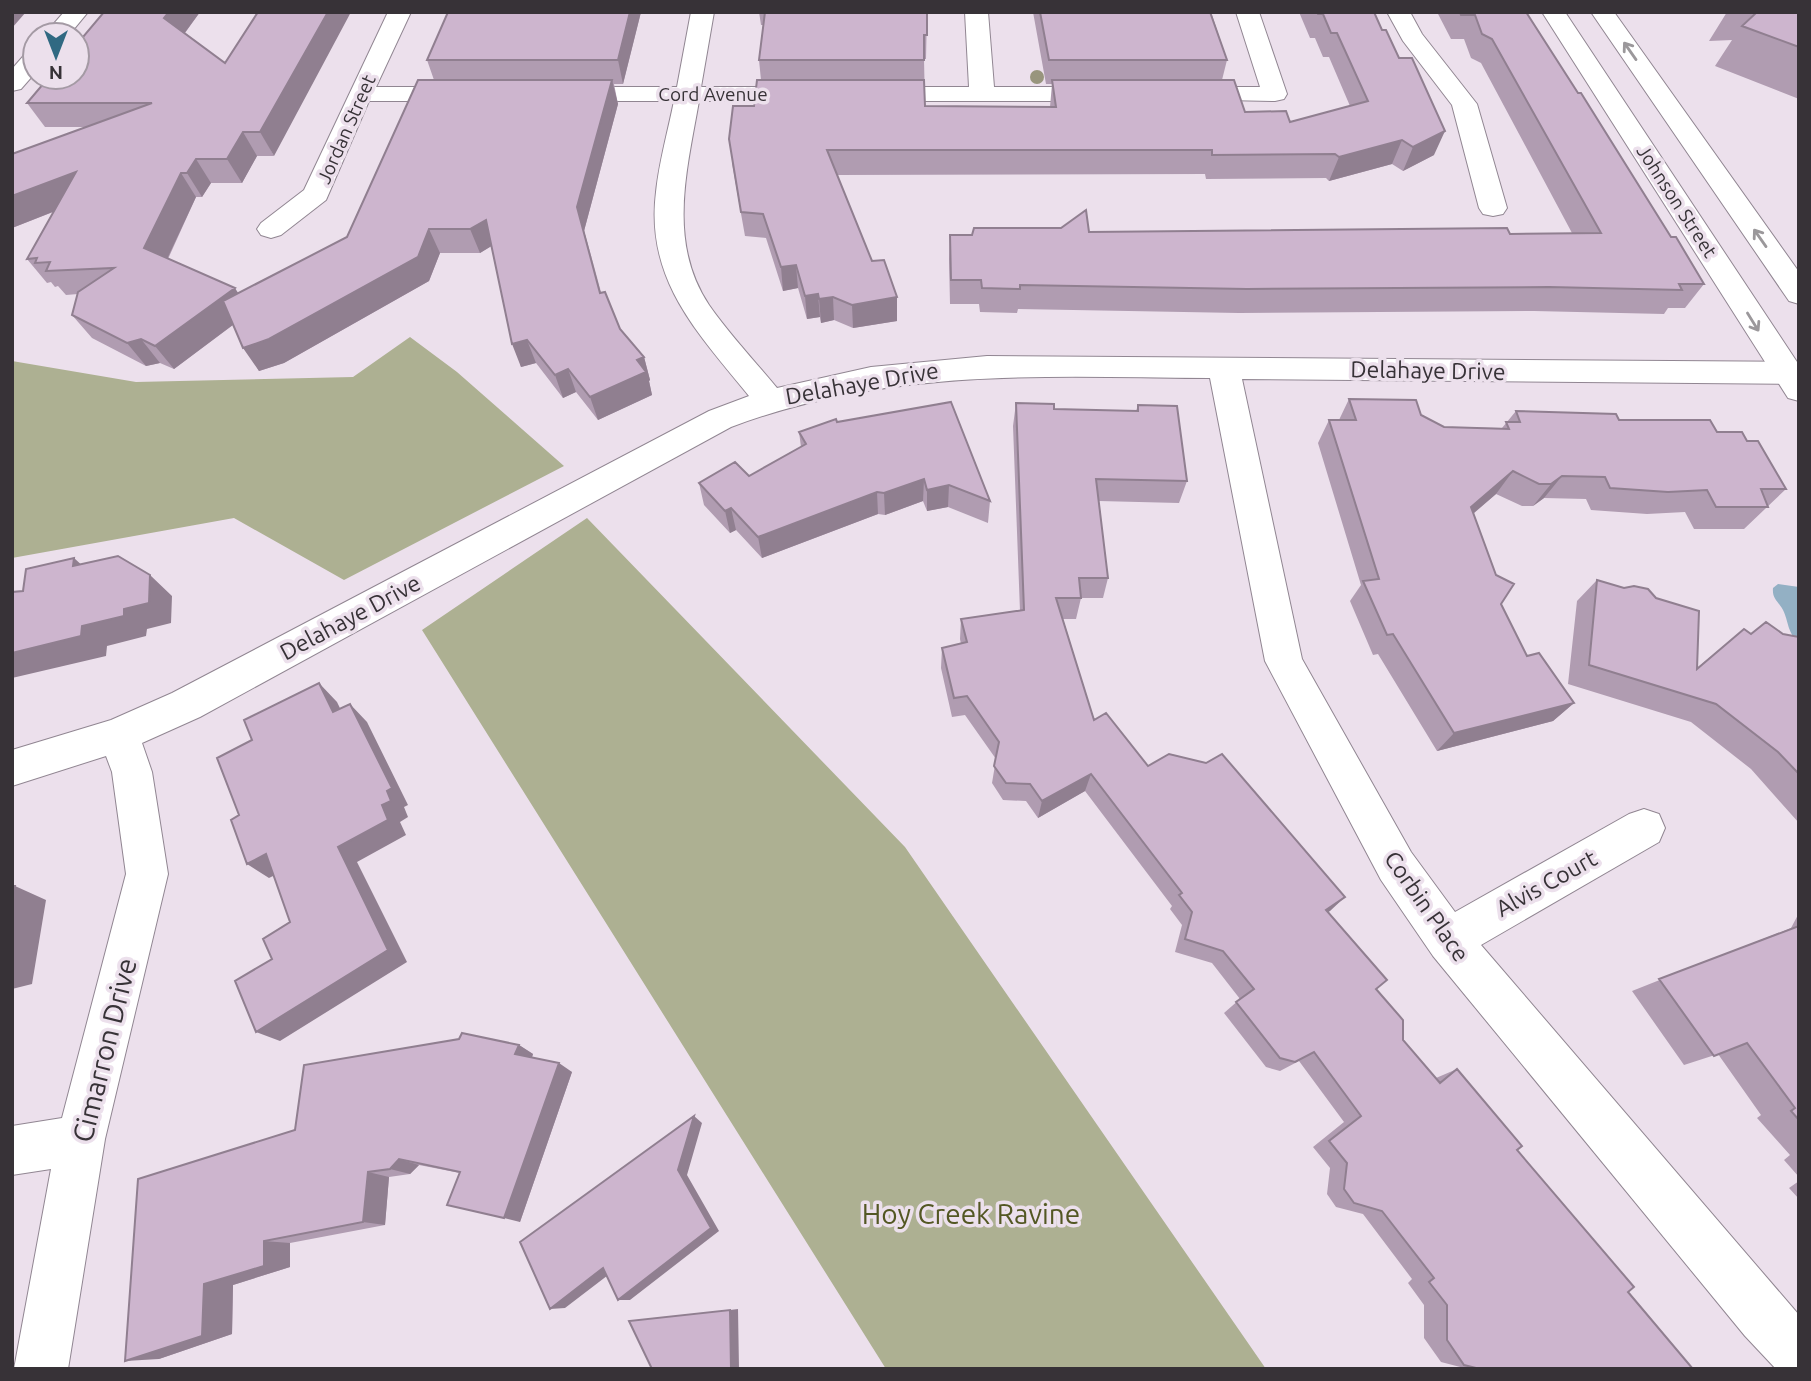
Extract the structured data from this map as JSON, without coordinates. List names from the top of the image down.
{
  "streets": {
    "street": [
      "Cord Avenue",
      "Jordan Street",
      "Johnson Street",
      "Delahaye Drive",
      "Alvis Court",
      "Corbin Place",
      "Cimarron Drive"
    ]
  },
  "crossings": [
    ["Johnson Street", "Delahaye Drive"],
    ["Delahaye Drive", "Corbin Place"],
    ["Delahaye Drive", "Cimarron Drive"],
    ["Alvis Court", "Corbin Place"]
  ],
  "parks": ["Hoy Creek Ravine"],
  "north": "bottom"
}
